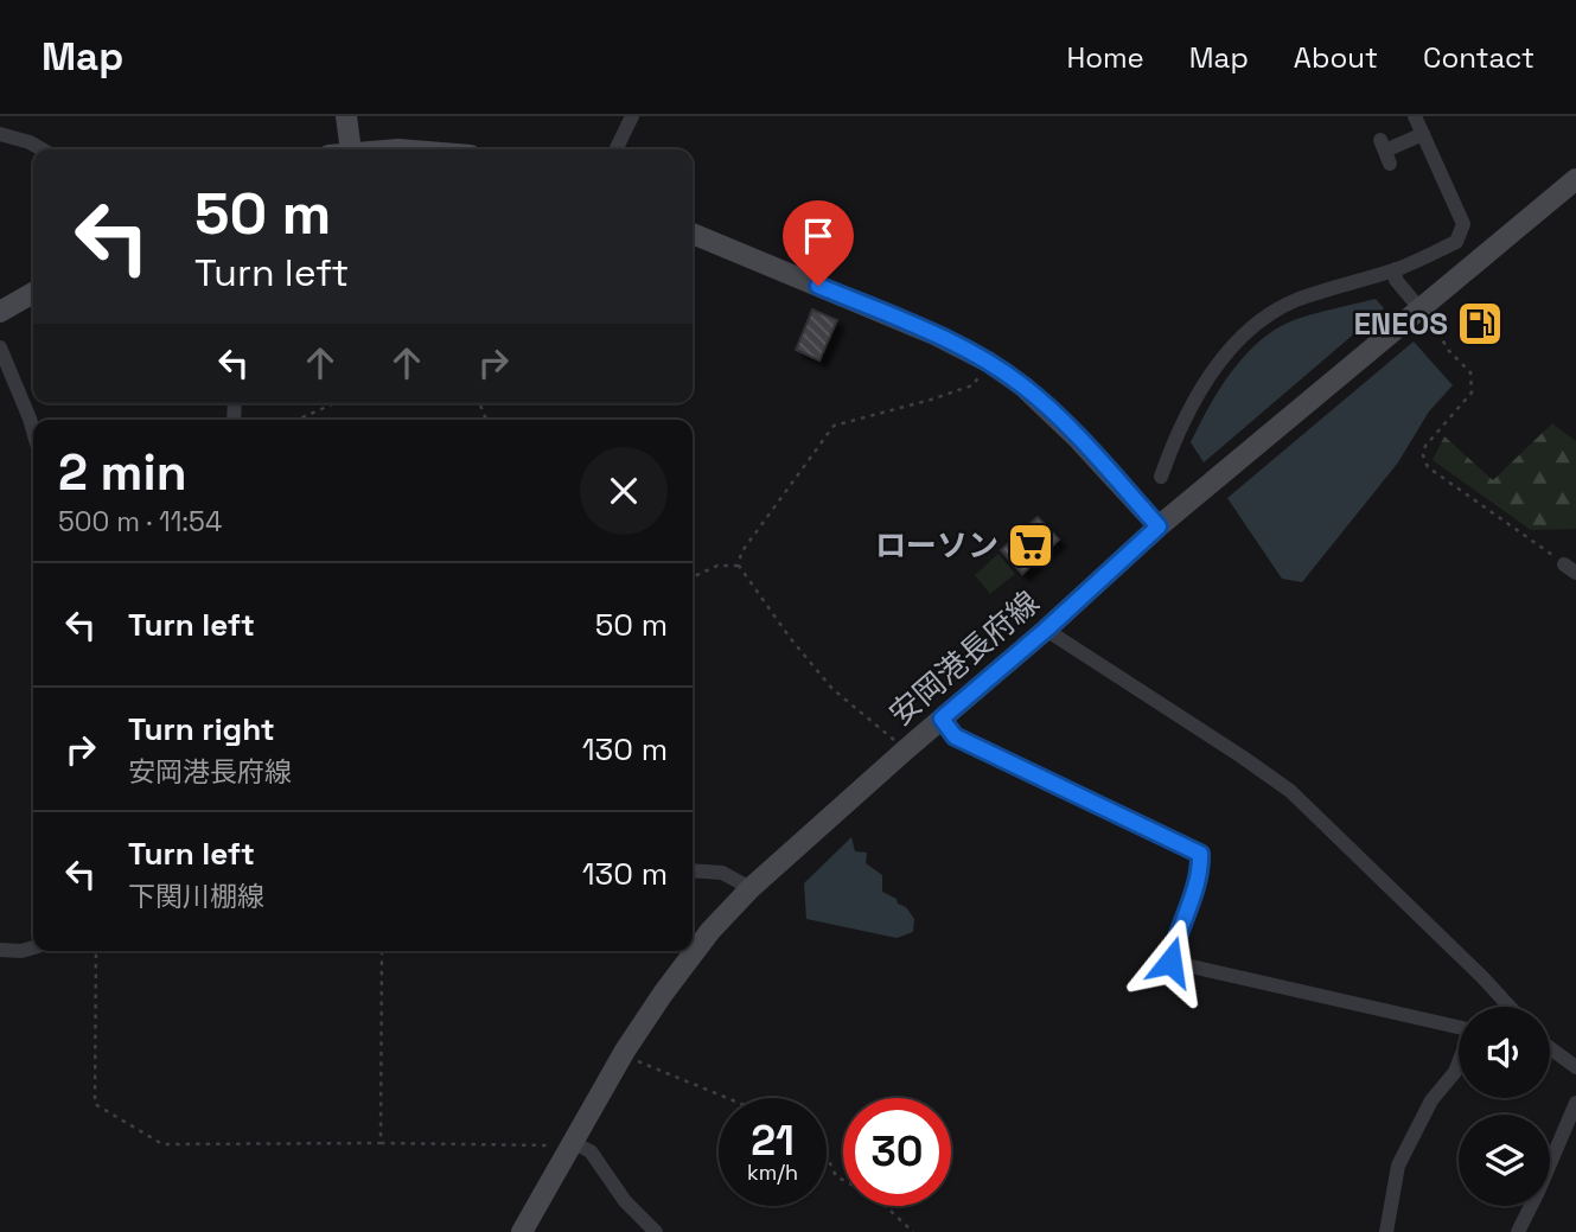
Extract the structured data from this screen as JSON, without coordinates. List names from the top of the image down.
{
  "streets": {
    "main road": ["安岡港長府線"]
  },
  "places": {
    "fuel station": ["ENEOS"],
    "supermarket": ["ローソン"]
  },
  "page": {
    "header": "Map",
    "nav": [
      "Home",
      "Map",
      "About",
      "Contact"
    ],
    "turn": ["50 m", "Turn left"],
    "heading": ["2 min", "500 m · 11:54"],
    "list": [
      {
        "name": "Turn left",
        "value": "50 m"
      },
      {
        "name": "Turn right",
        "note": "安岡港長府線",
        "value": "130 m"
      },
      {
        "name": "Turn left",
        "note": "下関川棚線",
        "value": "130 m"
      }
    ],
    "speed": "21 km/h",
    "limit": "30"
  }
}
